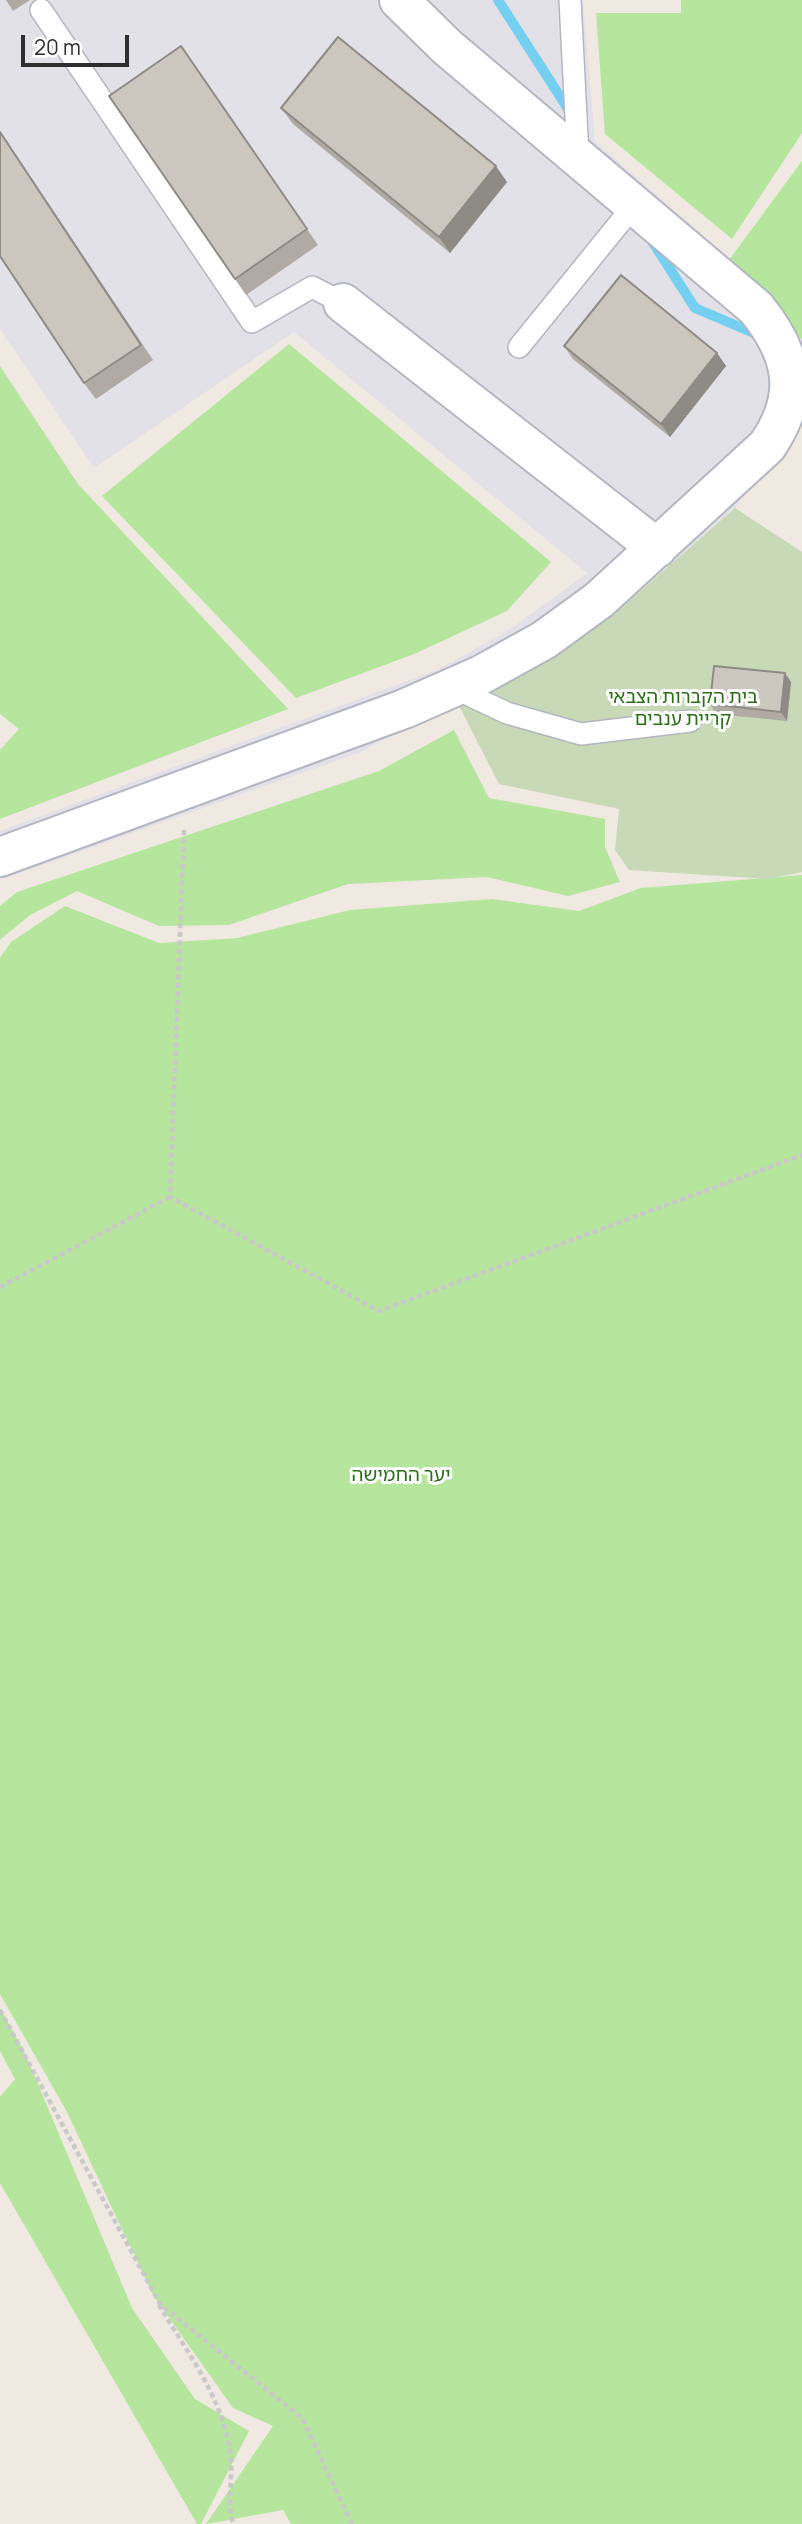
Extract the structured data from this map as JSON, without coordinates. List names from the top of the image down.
{
  "parks": ["בית הקברות הצבאי קריית ענבים", "יער החמישה"],
  "scale_bar": "20 m"
}
